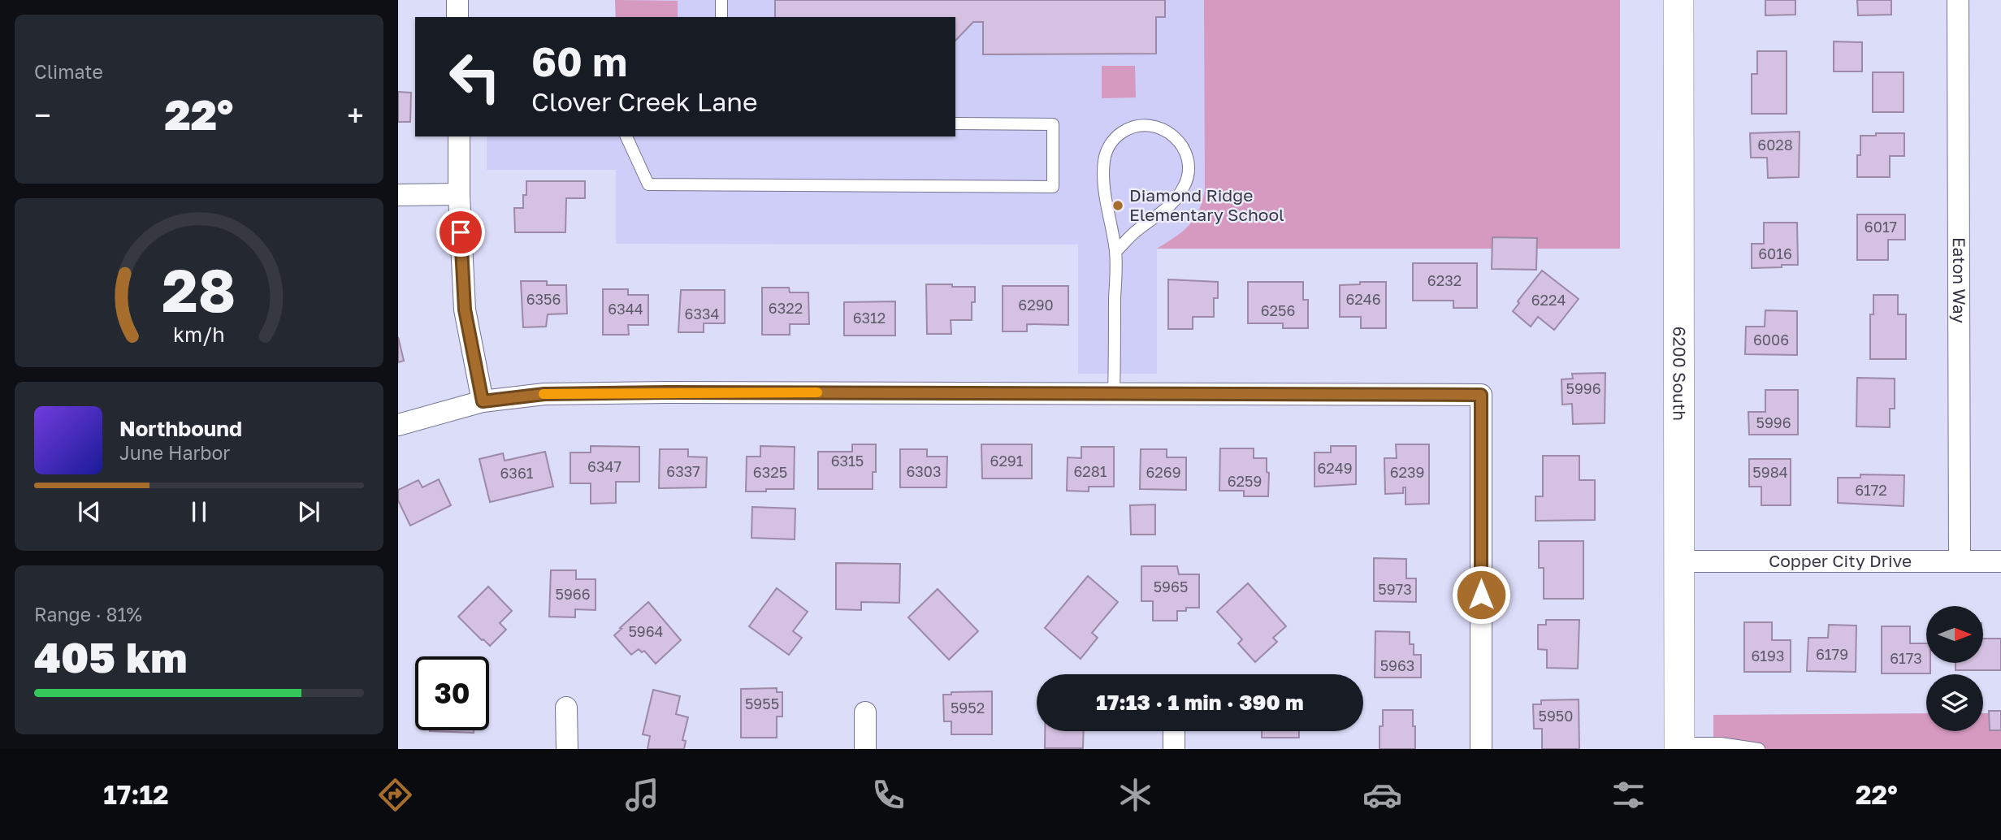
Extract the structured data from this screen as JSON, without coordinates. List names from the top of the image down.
{
  "streets": {
    "main road": ["6200 South"],
    "street": ["Eaton Way", "Copper City Drive"]
  },
  "crossings": [
    ["Eaton Way", "Copper City Drive"],
    ["6200 South", "Copper City Drive"]
  ],
  "places": ["Diamond Ridge Elementary School"],
  "house_numbers": [
    "6028",
    "6017",
    "6016",
    "6232",
    "6356",
    "6246",
    "6224",
    "6290",
    "6322",
    "6344",
    "6256",
    "6334",
    "6312",
    "6006",
    "5996",
    "5996",
    "6315",
    "6291",
    "6347",
    "6249",
    "6337",
    "6303",
    "6281",
    "6325",
    "6269",
    "6239",
    "5984",
    "6361",
    "6259",
    "6172",
    "5965",
    "5973",
    "5966",
    "5964",
    "6179",
    "6193",
    "6173",
    "5963",
    "5955",
    "5952",
    "5950"
  ],
  "north": "right",
  "page": {
    "tile": [
      "Climate",
      ["Range · 81%", "405 km"]
    ],
    "turn": ["60 m", "Clover Creek Lane"],
    "heat": ["−", "22°", "+"],
    "song": ["Northbound", "June Harbor"],
    "limit": "30",
    "trip": "17:13 · 1 min · 390 m",
    "tabs": ["17:12", "22°"],
    "gauge": ["28", "km/h"]
  }
}
